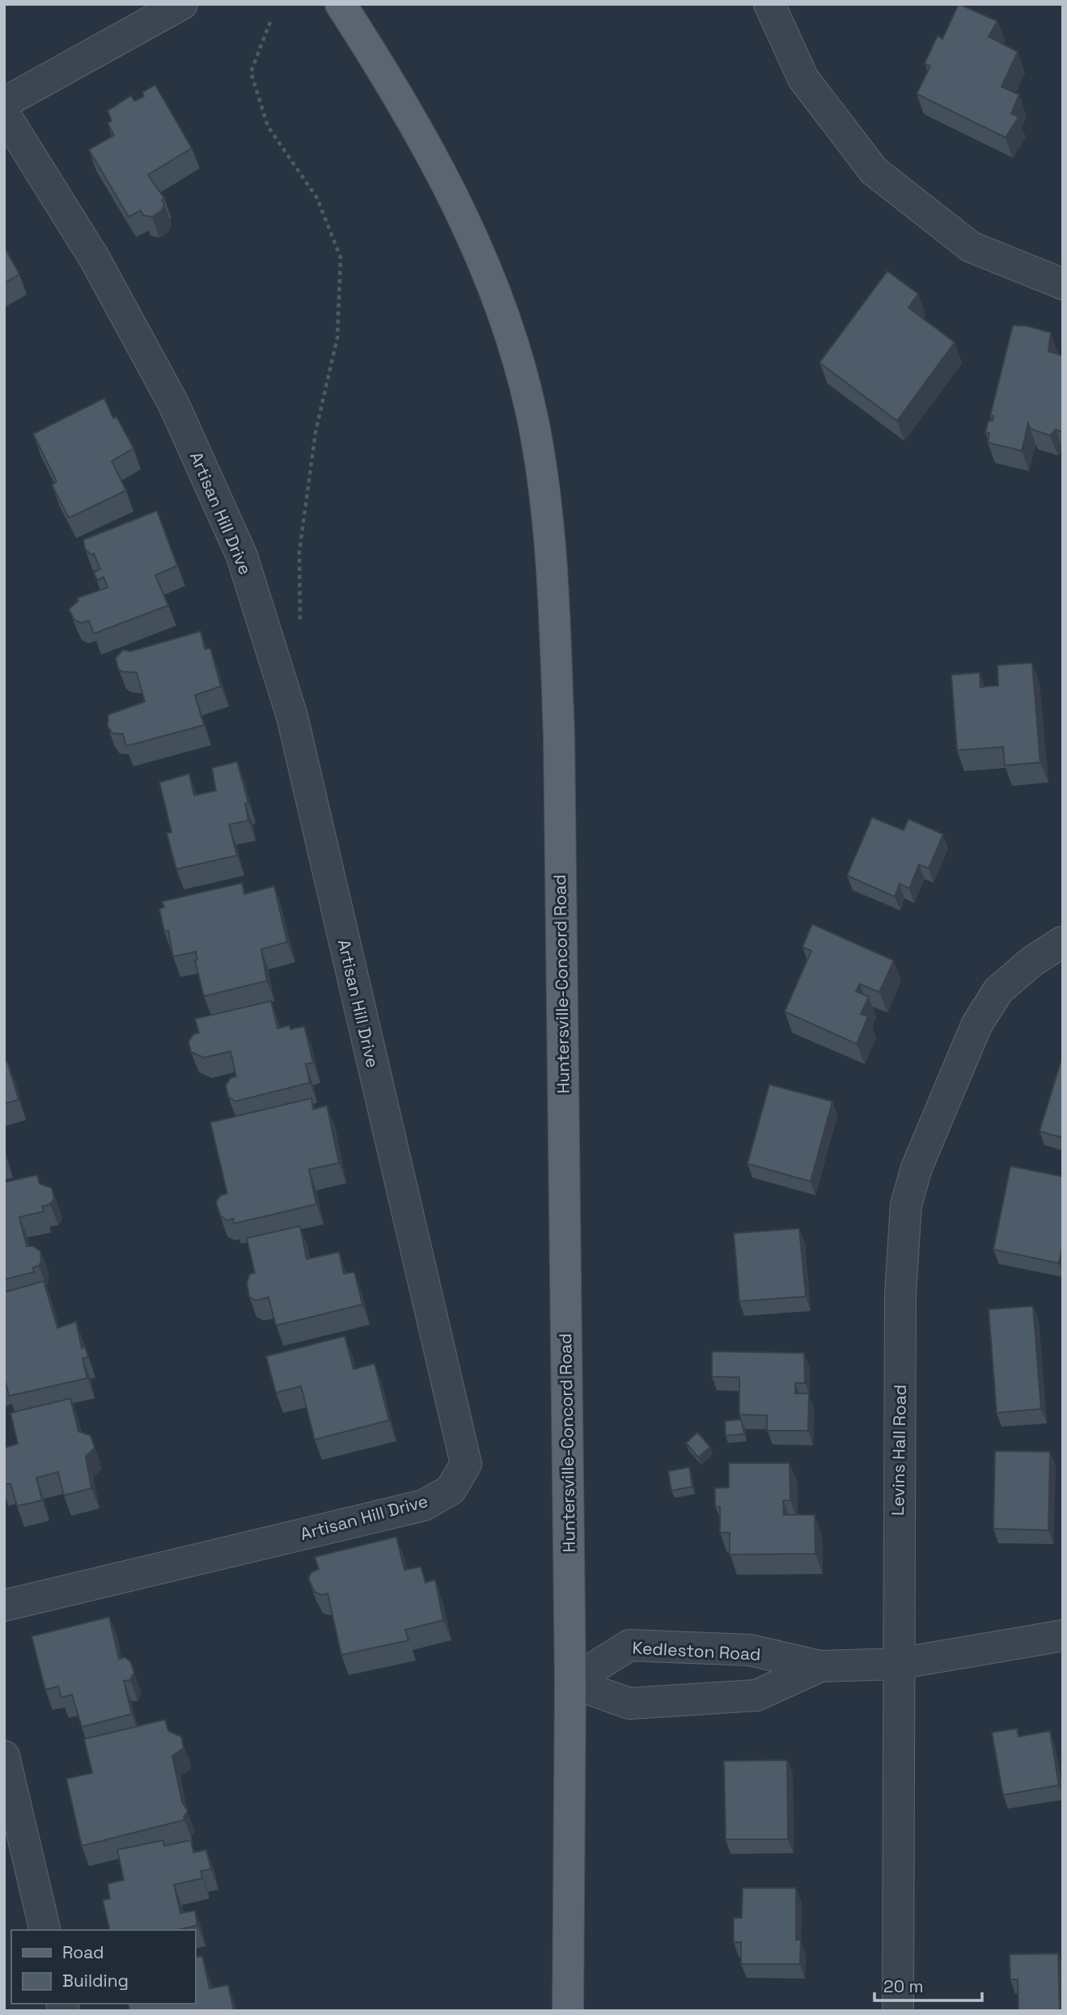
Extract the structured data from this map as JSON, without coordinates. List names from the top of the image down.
{
  "streets": {
    "main road": ["Huntersville-Concord Road"],
    "street": ["Artisan Hill Drive", "Levins Hall Road", "Kedleston Road"]
  },
  "crossings": [
    ["Huntersville-Concord Road", "Kedleston Road"],
    ["Levins Hall Road", "Kedleston Road"]
  ],
  "legend": ["Road", "Building"],
  "scale_bar": "20 m"
}
